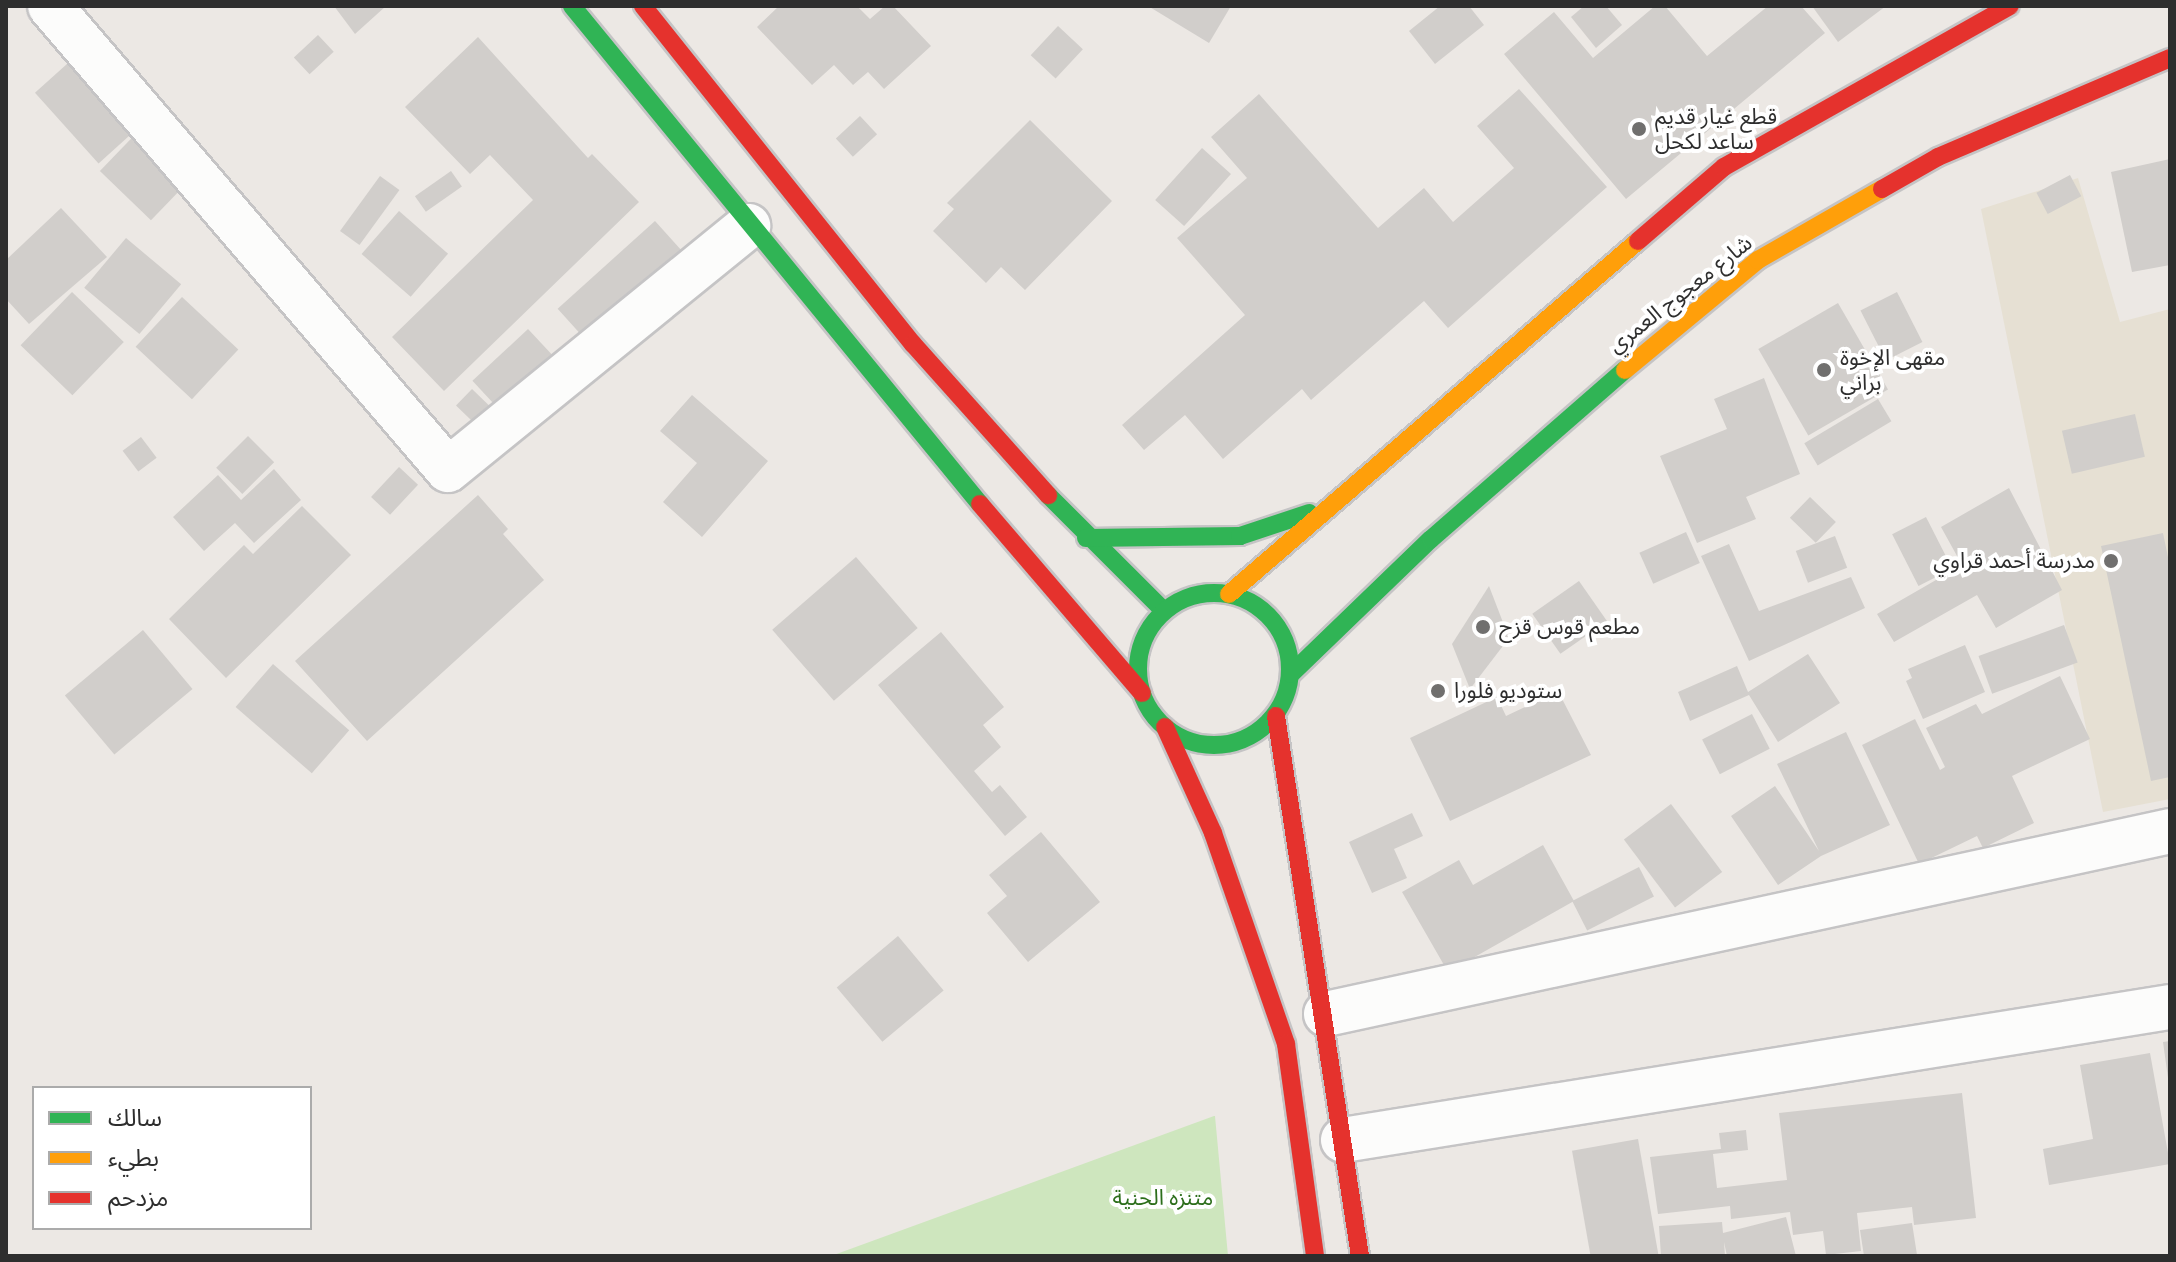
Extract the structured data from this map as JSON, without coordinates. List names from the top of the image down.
{
  "streets": {
    "main road": ["شارع معجوج العمري"]
  },
  "parks": ["متنزه الحنية"],
  "places": [
    "قطع غيار قديم ساعد لكحل",
    "مقهى الإخوة براني",
    "مدرسة أحمد قراوي",
    "مطعم قوس قزح",
    "ستوديو فلورا"
  ],
  "legend": ["سالك", "بطيء", "مزدحم"]
}
